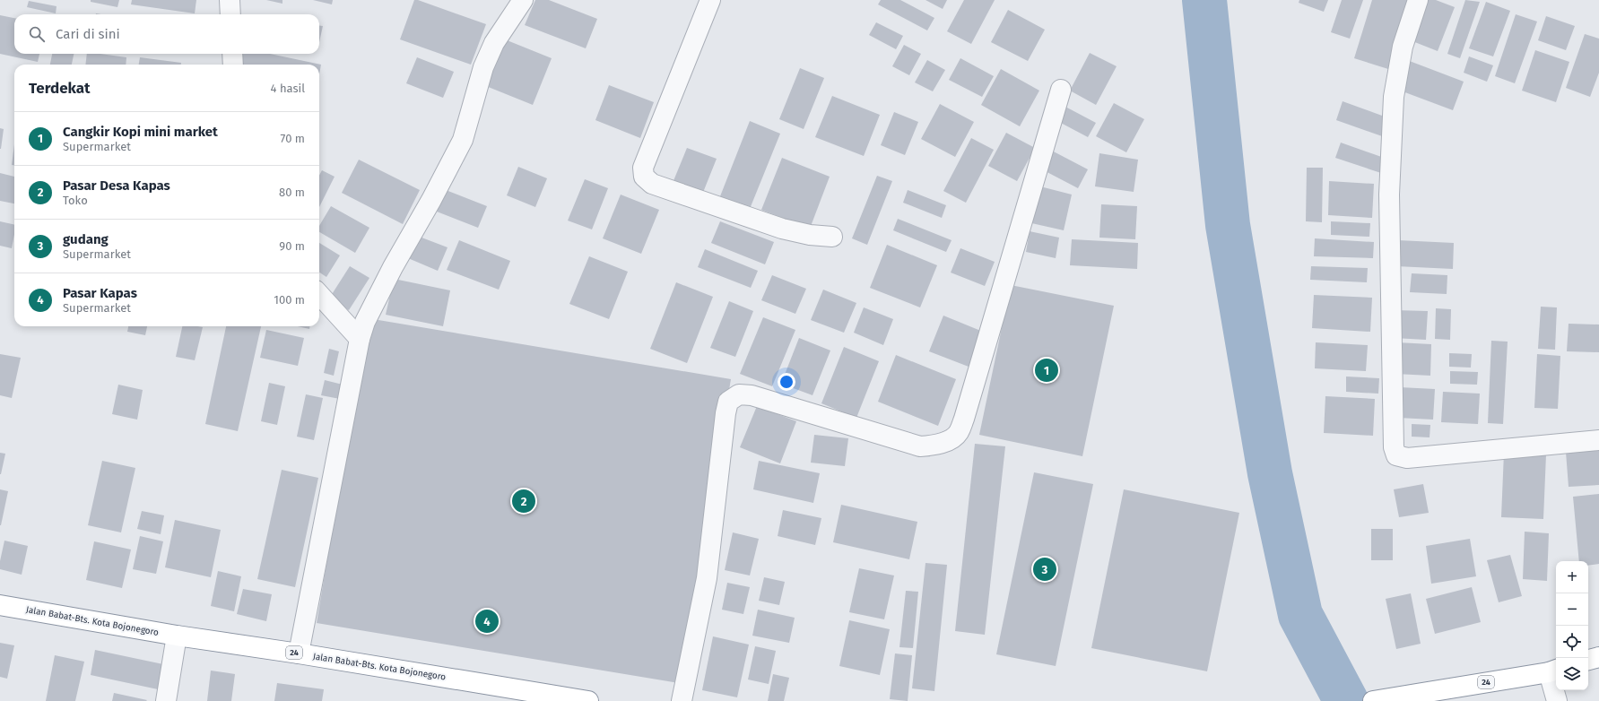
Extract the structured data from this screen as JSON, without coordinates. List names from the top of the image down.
{
  "streets": {
    "highway": ["Jalan Babat-Bts. Kota Bojonegoro", "24"]
  },
  "page": {
    "search": "Cari di sini",
    "heading": ["Terdekat", "4 hasil"],
    "list": [
      {
        "mark": "1",
        "name": "Cangkir Kopi mini market",
        "note": "Supermarket",
        "value": "70 m"
      },
      {
        "mark": "2",
        "name": "Pasar Desa Kapas",
        "note": "Toko",
        "value": "80 m"
      },
      {
        "mark": "3",
        "name": "gudang",
        "note": "Supermarket",
        "value": "90 m"
      },
      {
        "mark": "4",
        "name": "Pasar Kapas",
        "note": "Supermarket",
        "value": "100 m"
      }
    ],
    "pins": [
      "1",
      "2",
      "3",
      "4"
    ],
    "map_buttons": ["+", "−"]
  }
}
